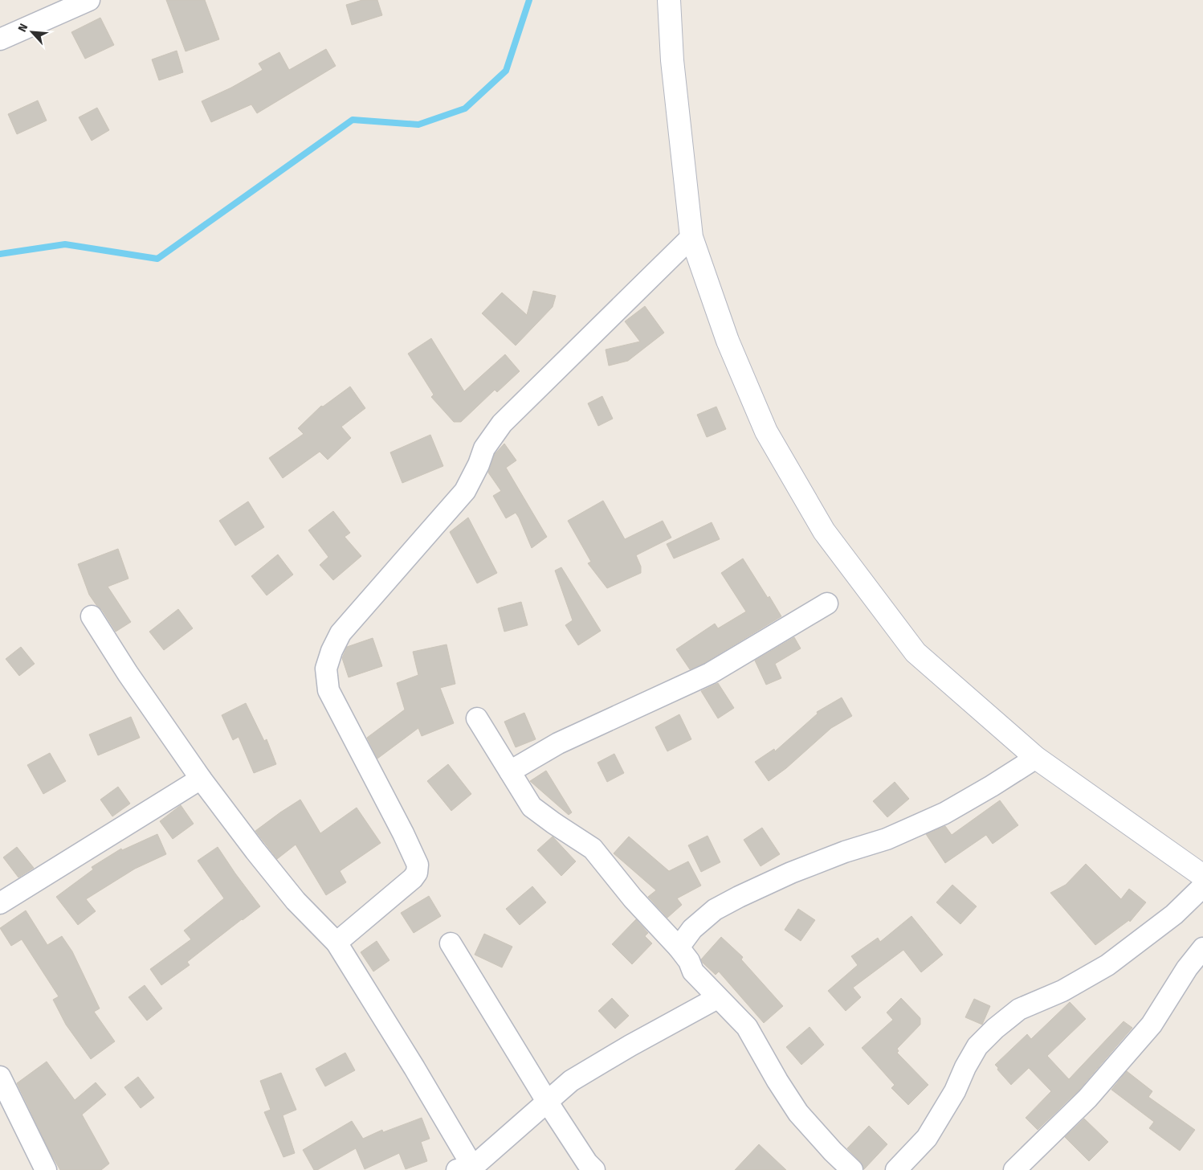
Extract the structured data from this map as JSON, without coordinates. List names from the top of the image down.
{
  "north": "top left"
}
